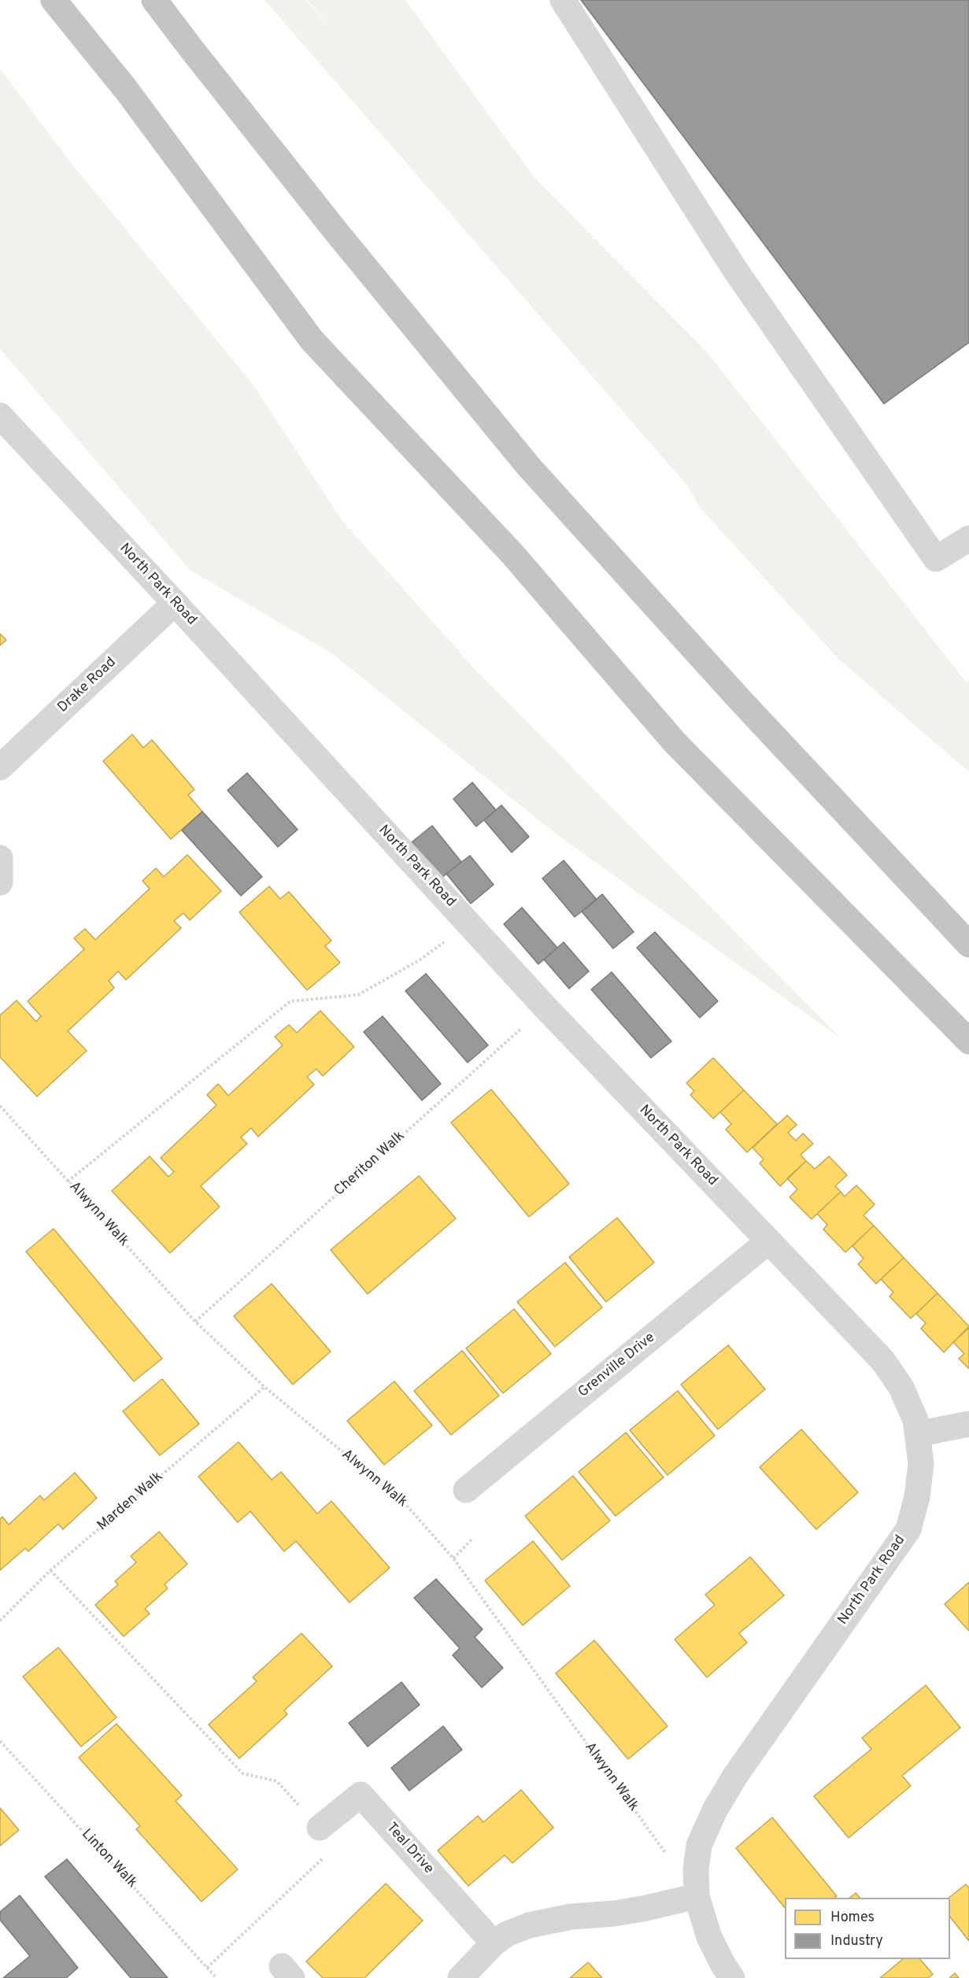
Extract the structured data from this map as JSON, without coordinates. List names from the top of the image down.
{
  "streets": {
    "street": [
      "North Park Road",
      "Drake Road",
      "Grenville Drive",
      "Teal Drive"
    ],
    "path": [
      "Cheriton Walk",
      "Alwynn Walk",
      "Marden Walk",
      "Linton Walk"
    ]
  },
  "crossings": [
    ["North Park Road", "Drake Road"],
    ["North Park Road", "Cheriton Walk"],
    ["North Park Road", "Alwynn Walk"],
    ["North Park Road", "Grenville Drive"],
    ["Cheriton Walk", "Alwynn Walk"],
    ["Alwynn Walk", "Marden Walk"]
  ],
  "legend": ["Homes", "Industry"]
}
